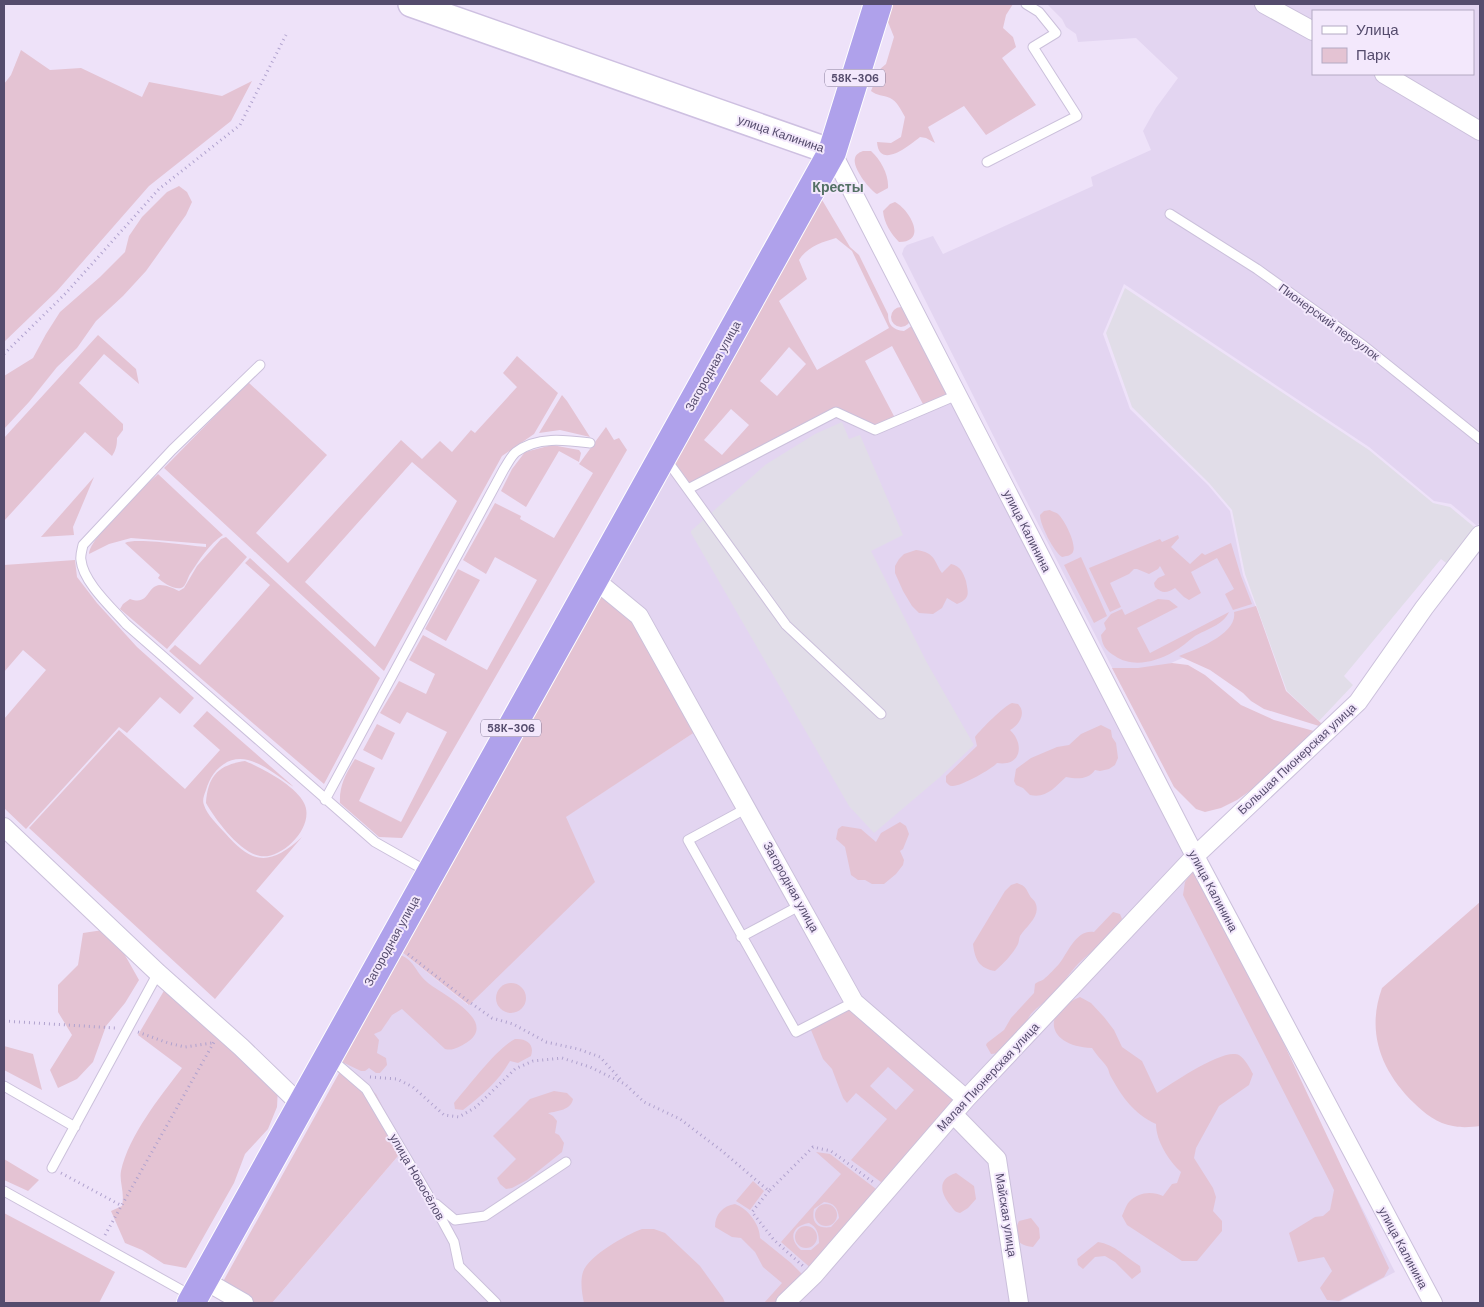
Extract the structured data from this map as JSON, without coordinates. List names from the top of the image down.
{
  "streets": {
    "highway": ["58К-306", "Загородная улица"],
    "main road": ["улица Калинина"],
    "street": ["Большая Пионерская улица", "Малая Пионерская улица", "Майская улица"],
    "lane": ["Пионерский переулок", "улица Новосёлов"]
  },
  "crossings": [
    ["58К-306", "улица Калинина"],
    ["58К-306", "Загородная улица"],
    ["улица Калинина", "Загородная улица"],
    ["улица Калинина", "Большая Пионерская улица"],
    ["улица Калинина", "Малая Пионерская улица"],
    ["Загородная улица", "Малая Пионерская улица"],
    ["Загородная улица", "улица Новосёлов"],
    ["Большая Пионерская улица", "Малая Пионерская улица"],
    ["Малая Пионерская улица", "Майская улица"]
  ],
  "districts": ["Кресты"],
  "legend": ["Улица", "Парк"]
}
